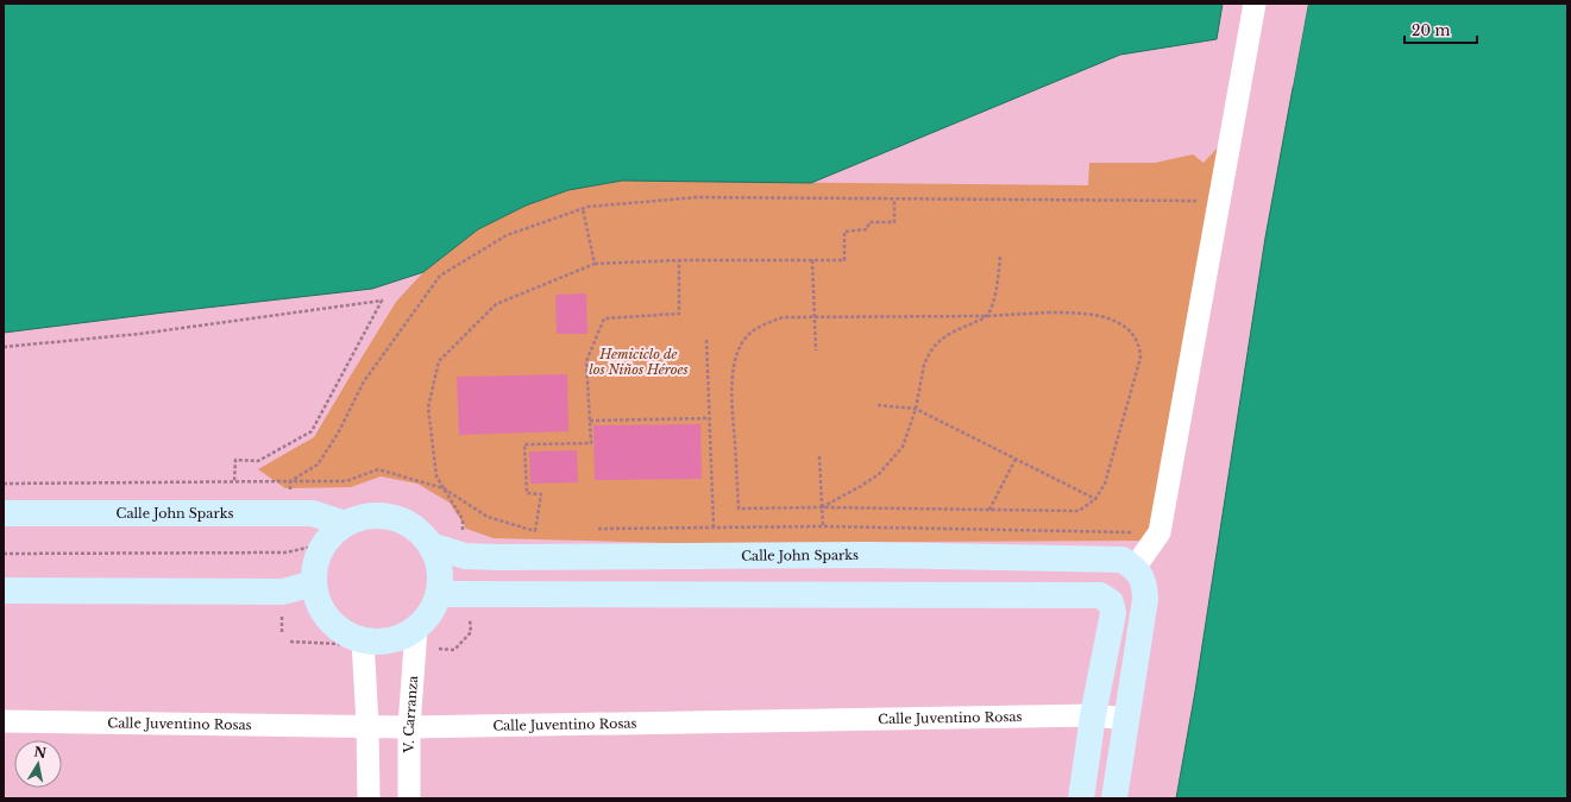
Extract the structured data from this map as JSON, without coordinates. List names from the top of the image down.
{
  "streets": {
    "main road": ["Calle John Sparks"],
    "street": ["V. Carranza", "Calle Juventino Rosas"]
  },
  "crossings": [
    ["Calle John Sparks", "V. Carranza"],
    ["V. Carranza", "Calle Juventino Rosas"]
  ],
  "parks": ["Hemiciclo de los Niños Héroes"],
  "scale_bar": "20 m",
  "north": "top"
}
